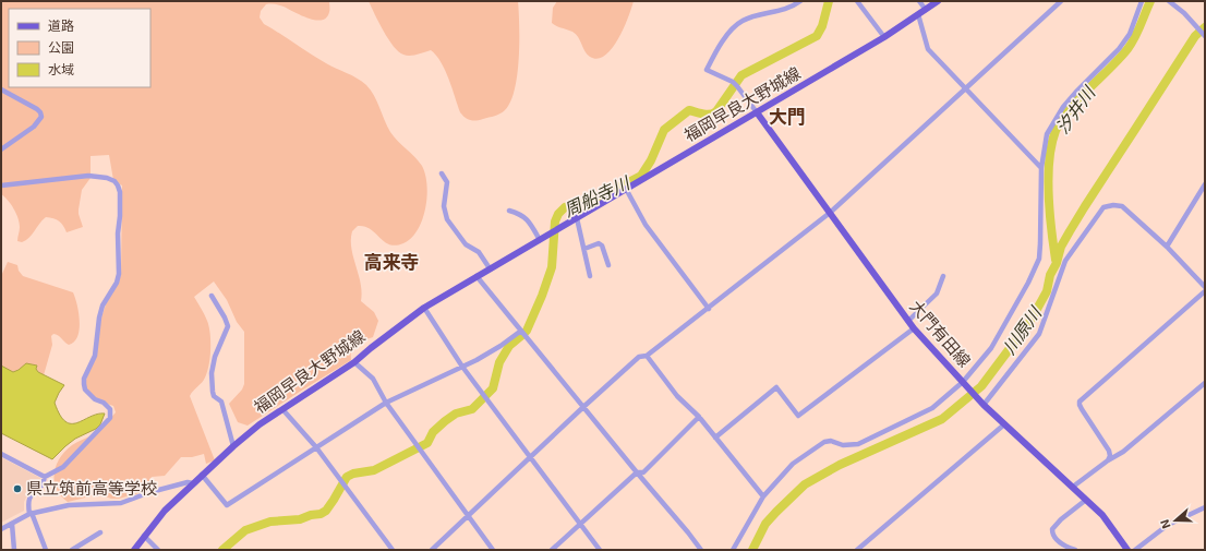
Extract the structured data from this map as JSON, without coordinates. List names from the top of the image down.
{
  "streets": {
    "main road": ["福岡早良大野城線", "大門有田線"]
  },
  "crossings": [
    ["福岡早良大野城線", "大門有田線"]
  ],
  "districts": ["大門", "高来寺"],
  "water": ["汐井川", "周船寺川", "川原川"],
  "places": ["県立筑前高等学校"],
  "legend": ["道路", "公園", "水域"],
  "north": "left"
}
